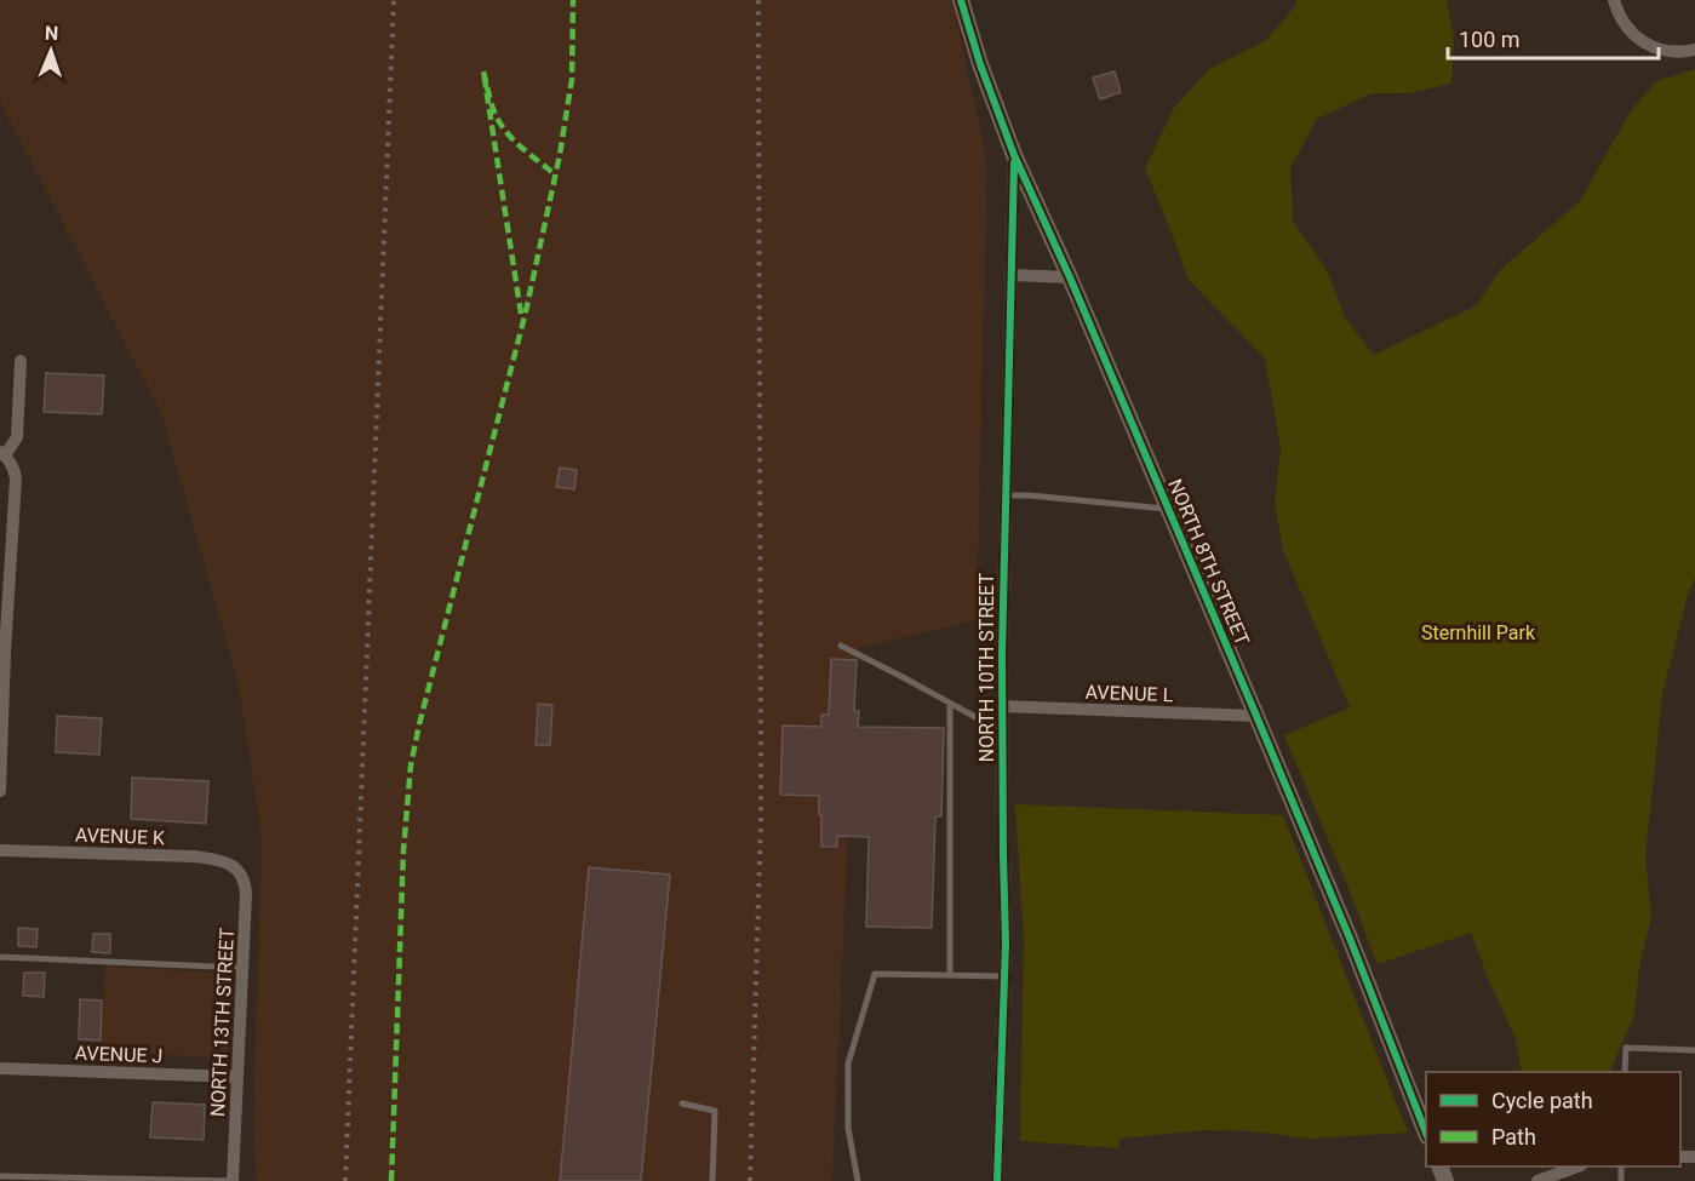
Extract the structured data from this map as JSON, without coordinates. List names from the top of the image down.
{
  "streets": {
    "street": [
      "NORTH 8TH STREET",
      "NORTH 10TH STREET",
      "AVENUE L",
      "AVENUE K",
      "NORTH 13TH STREET",
      "AVENUE J"
    ]
  },
  "crossings": [
    ["NORTH 8TH STREET", "NORTH 10TH STREET"],
    ["NORTH 8TH STREET", "AVENUE L"],
    ["NORTH 10TH STREET", "AVENUE L"],
    ["AVENUE K", "NORTH 13TH STREET"],
    ["NORTH 13TH STREET", "AVENUE J"]
  ],
  "parks": ["Sternhill Park"],
  "legend": ["Cycle path", "Path"],
  "scale_bar": "100 m",
  "north": "top"
}
